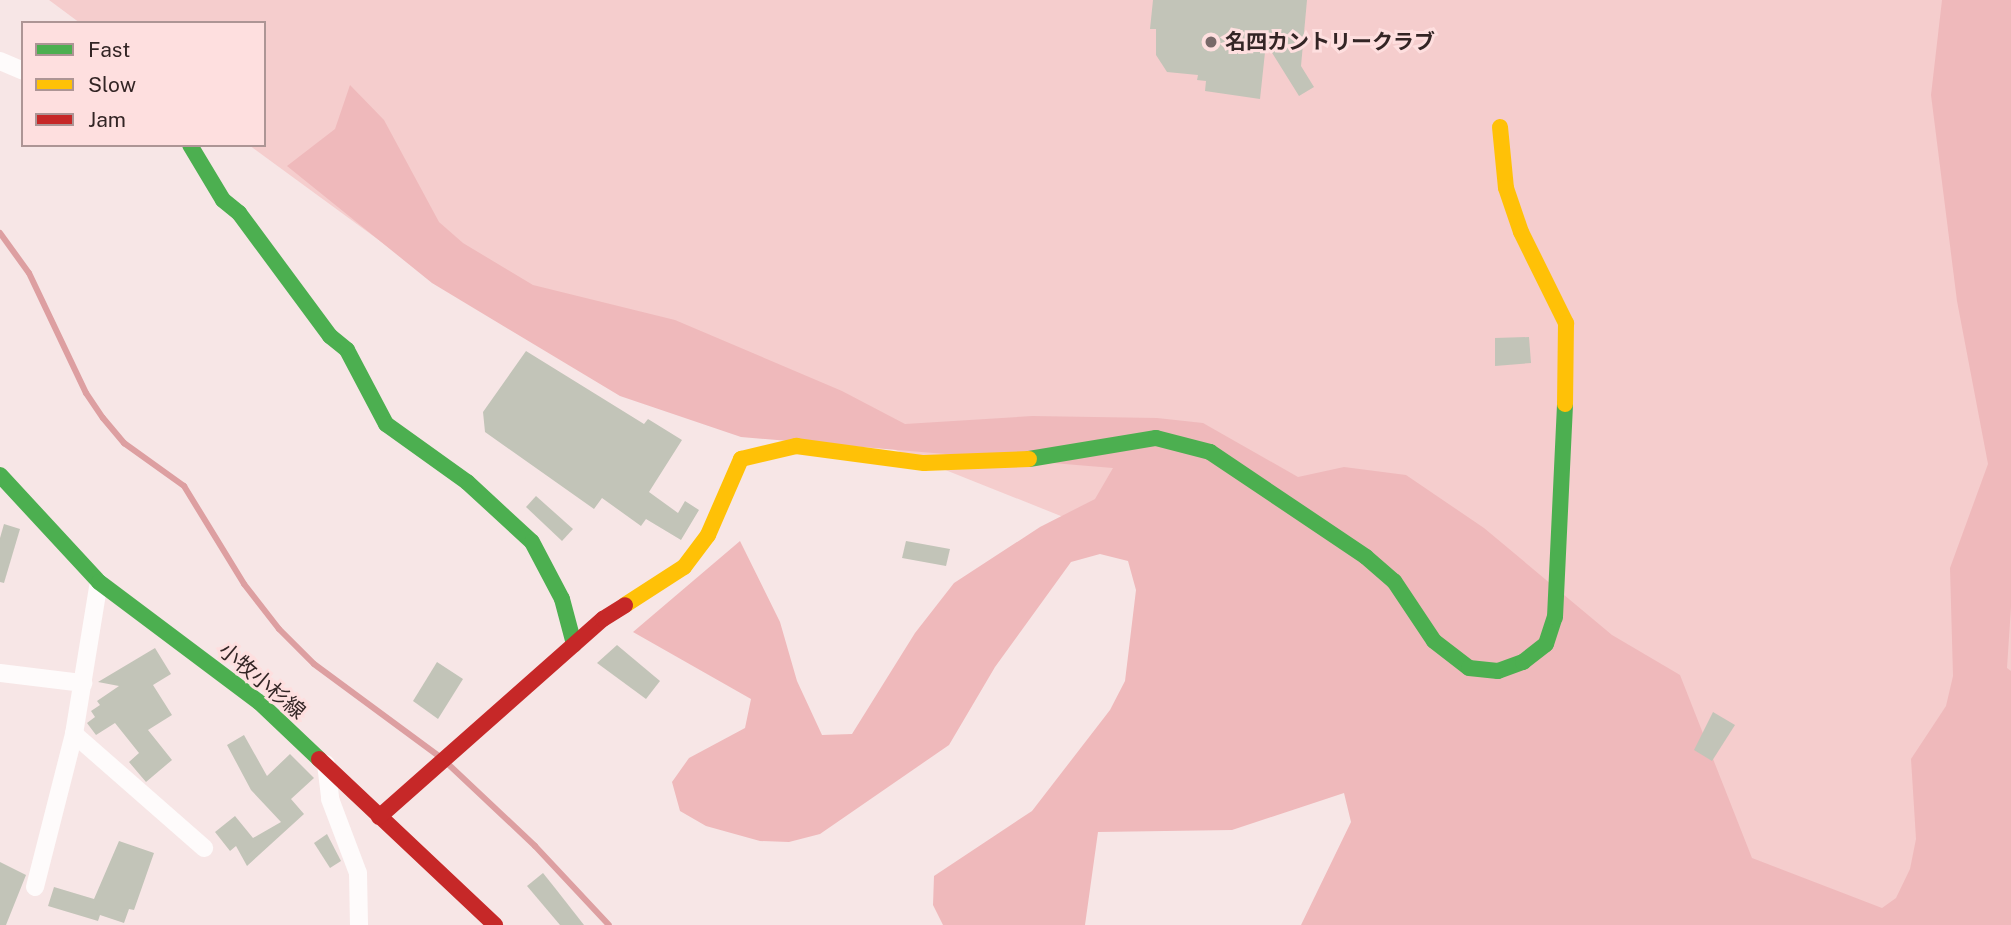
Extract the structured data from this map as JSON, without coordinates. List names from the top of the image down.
{
  "streets": {
    "street": ["小牧小杉線"]
  },
  "places": ["名四カントリークラブ"],
  "legend": ["Fast", "Slow", "Jam"]
}
